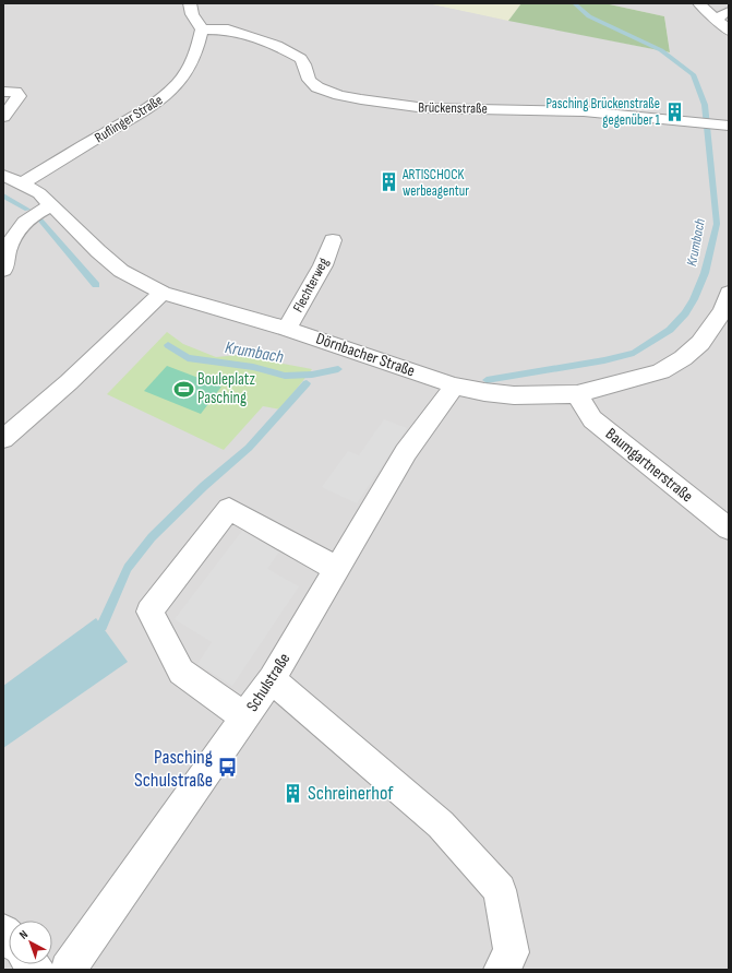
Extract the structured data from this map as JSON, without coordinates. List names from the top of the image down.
{
  "streets": {
    "street": [
      "Brückenstraße",
      "Ruflinger Straße",
      "Flechterweg",
      "Dörnbacher Straße",
      "Baumgartnerstraße",
      "Schulstraße"
    ]
  },
  "crossings": [
    ["Brückenstraße", "Ruflinger Straße"],
    ["Ruflinger Straße", "Dörnbacher Straße"],
    ["Flechterweg", "Dörnbacher Straße"],
    ["Dörnbacher Straße", "Baumgartnerstraße"],
    ["Dörnbacher Straße", "Schulstraße"]
  ],
  "water": ["Krumbach"],
  "places": {
    "building": ["Pasching Brückenstraße gegenüber 1", "ARTISCHOCK werbeagentur", "Schreinerhof"],
    "sports": ["Bouleplatz Pasching"],
    "bus stop": ["Pasching Schulstraße"]
  },
  "north": "top left"
}
